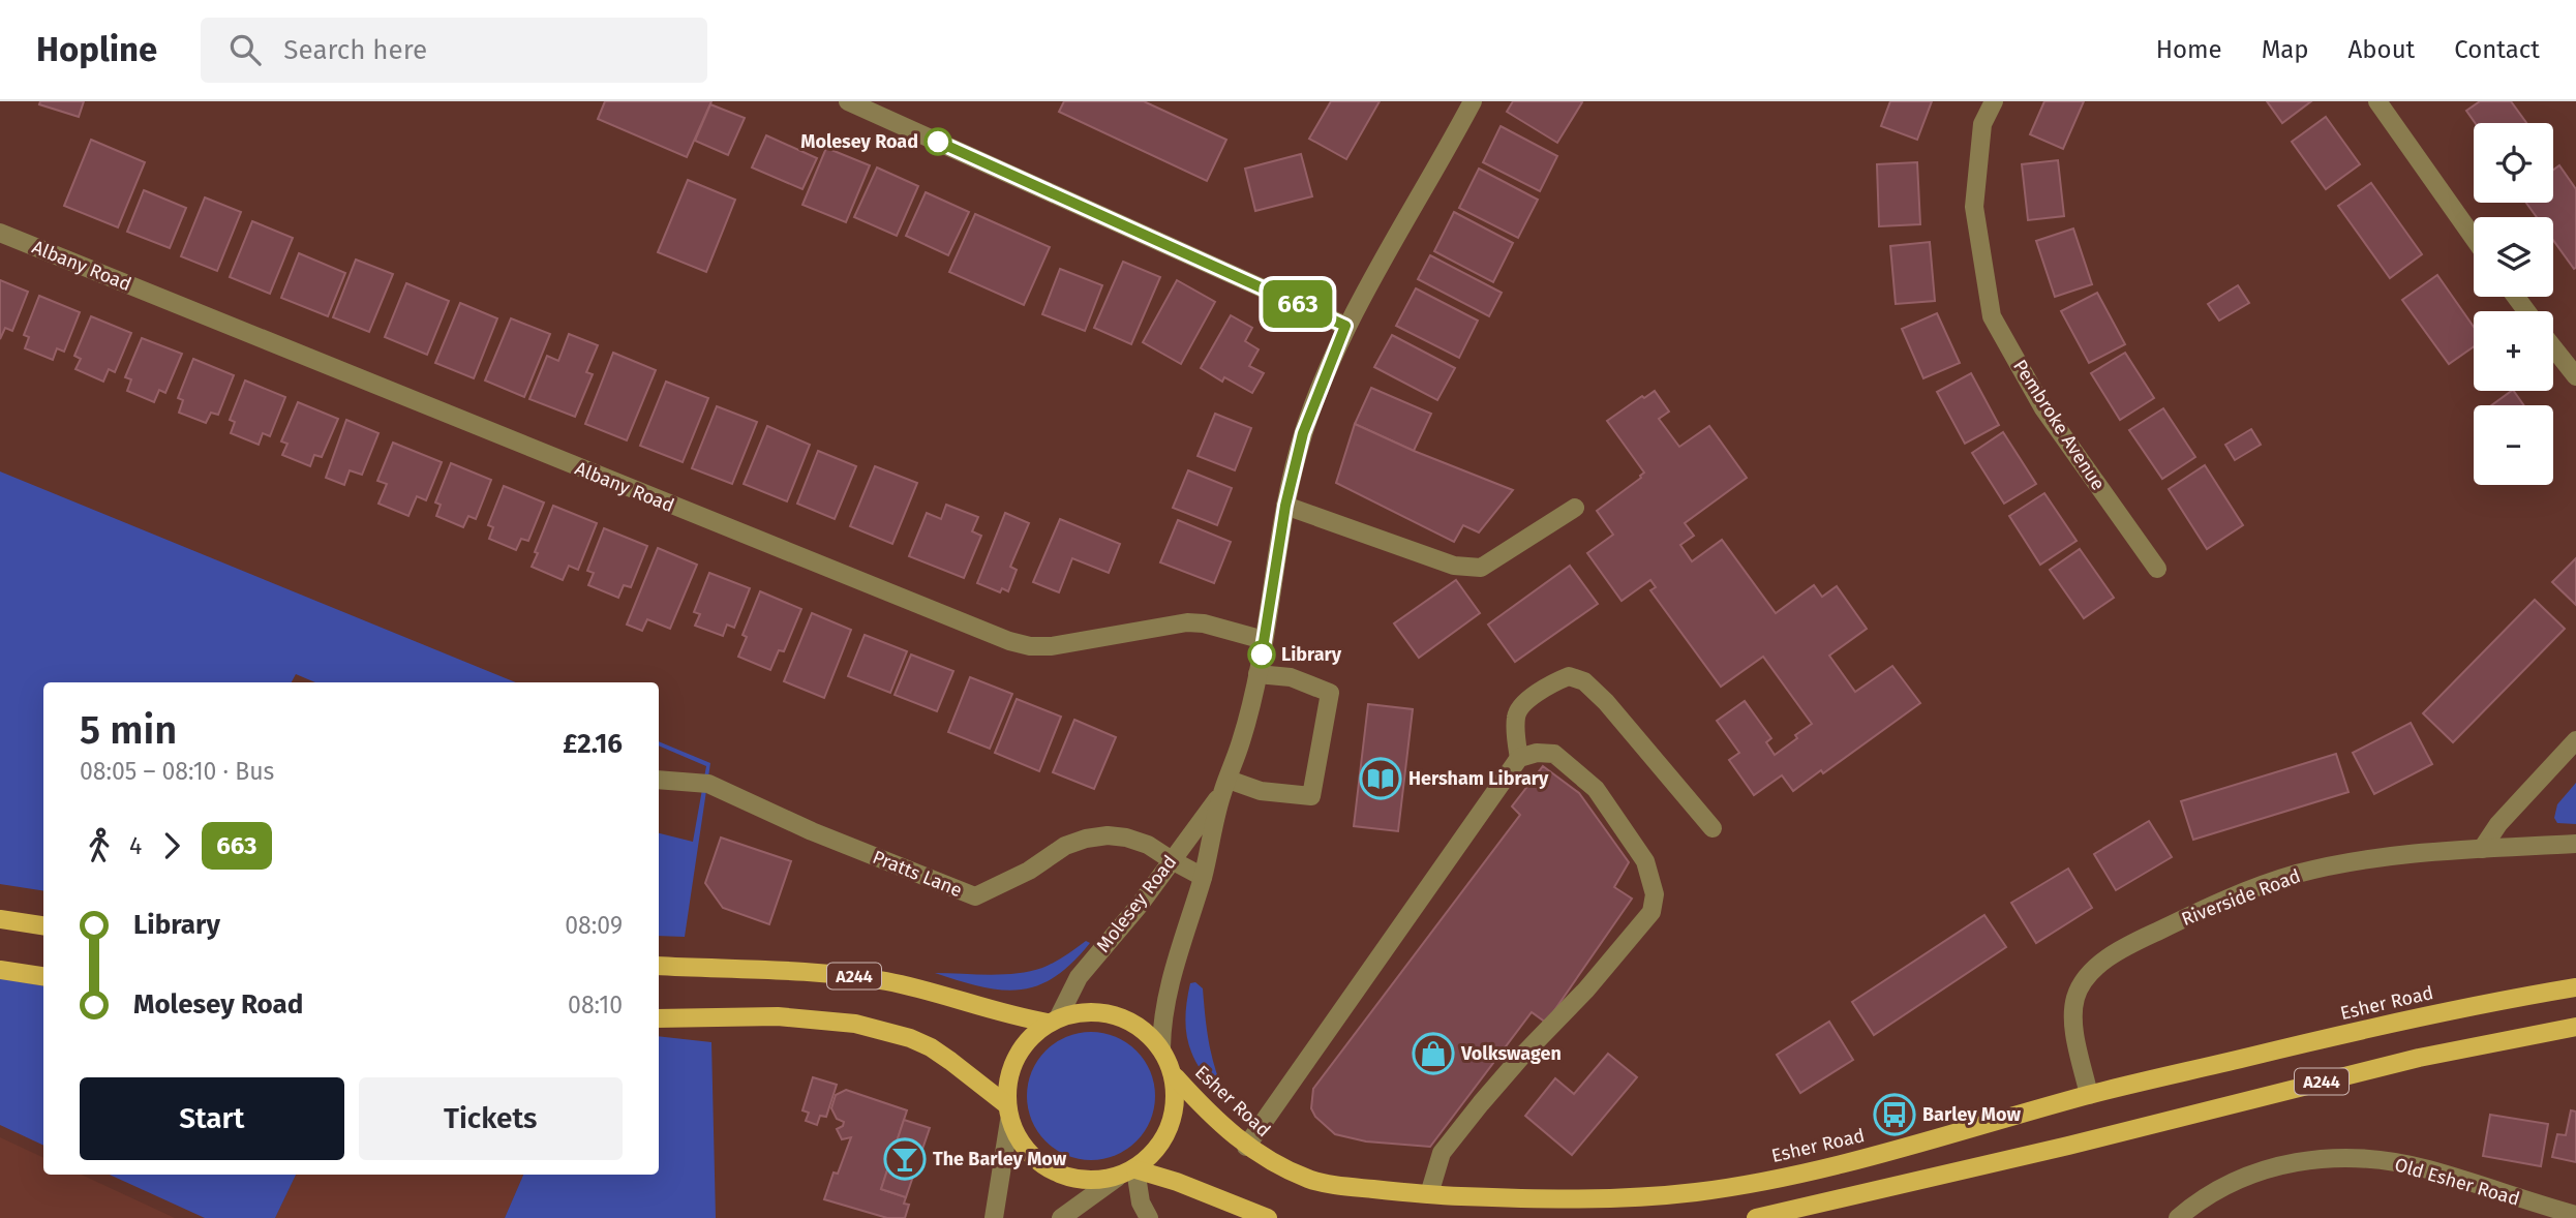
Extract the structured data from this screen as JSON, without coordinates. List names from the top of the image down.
{
  "streets": {
    "main road": ["A244", "Esher Road"],
    "street": [
      "Albany Road",
      "Pembroke Avenue",
      "Pratts Lane",
      "Riverside Road",
      "Molesey Road",
      "Old Esher Road"
    ]
  },
  "crossings": [
    ["Albany Road", "Molesey Road"],
    ["Pratts Lane", "Molesey Road"],
    ["Riverside Road", "Esher Road"],
    ["Molesey Road", "A244"],
    ["Molesey Road", "Esher Road"],
    ["A244", "Esher Road"]
  ],
  "places": {
    "other": ["Molesey Road", "Library"],
    "library": ["Hersham Library"],
    "shop": ["Volkswagen"],
    "bus stop": ["Barley Mow"],
    "bar": ["The Barley Mow"]
  },
  "lines": ["bus line 663"],
  "page": {
    "header": "Hopline",
    "search": "Search here",
    "nav": [
      "Home",
      "Map",
      "About",
      "Contact"
    ],
    "on_map": "663",
    "map_buttons": ["+", "−"],
    "heading": ["5 min", "08:05 – 08:10 · Bus", "£2.16"],
    "legs": ["4", "663"],
    "list": [
      {
        "name": "Library",
        "value": "08:09"
      },
      {
        "name": "Molesey Road",
        "value": "08:10"
      }
    ],
    "buttons": ["Start", "Tickets"]
  }
}
